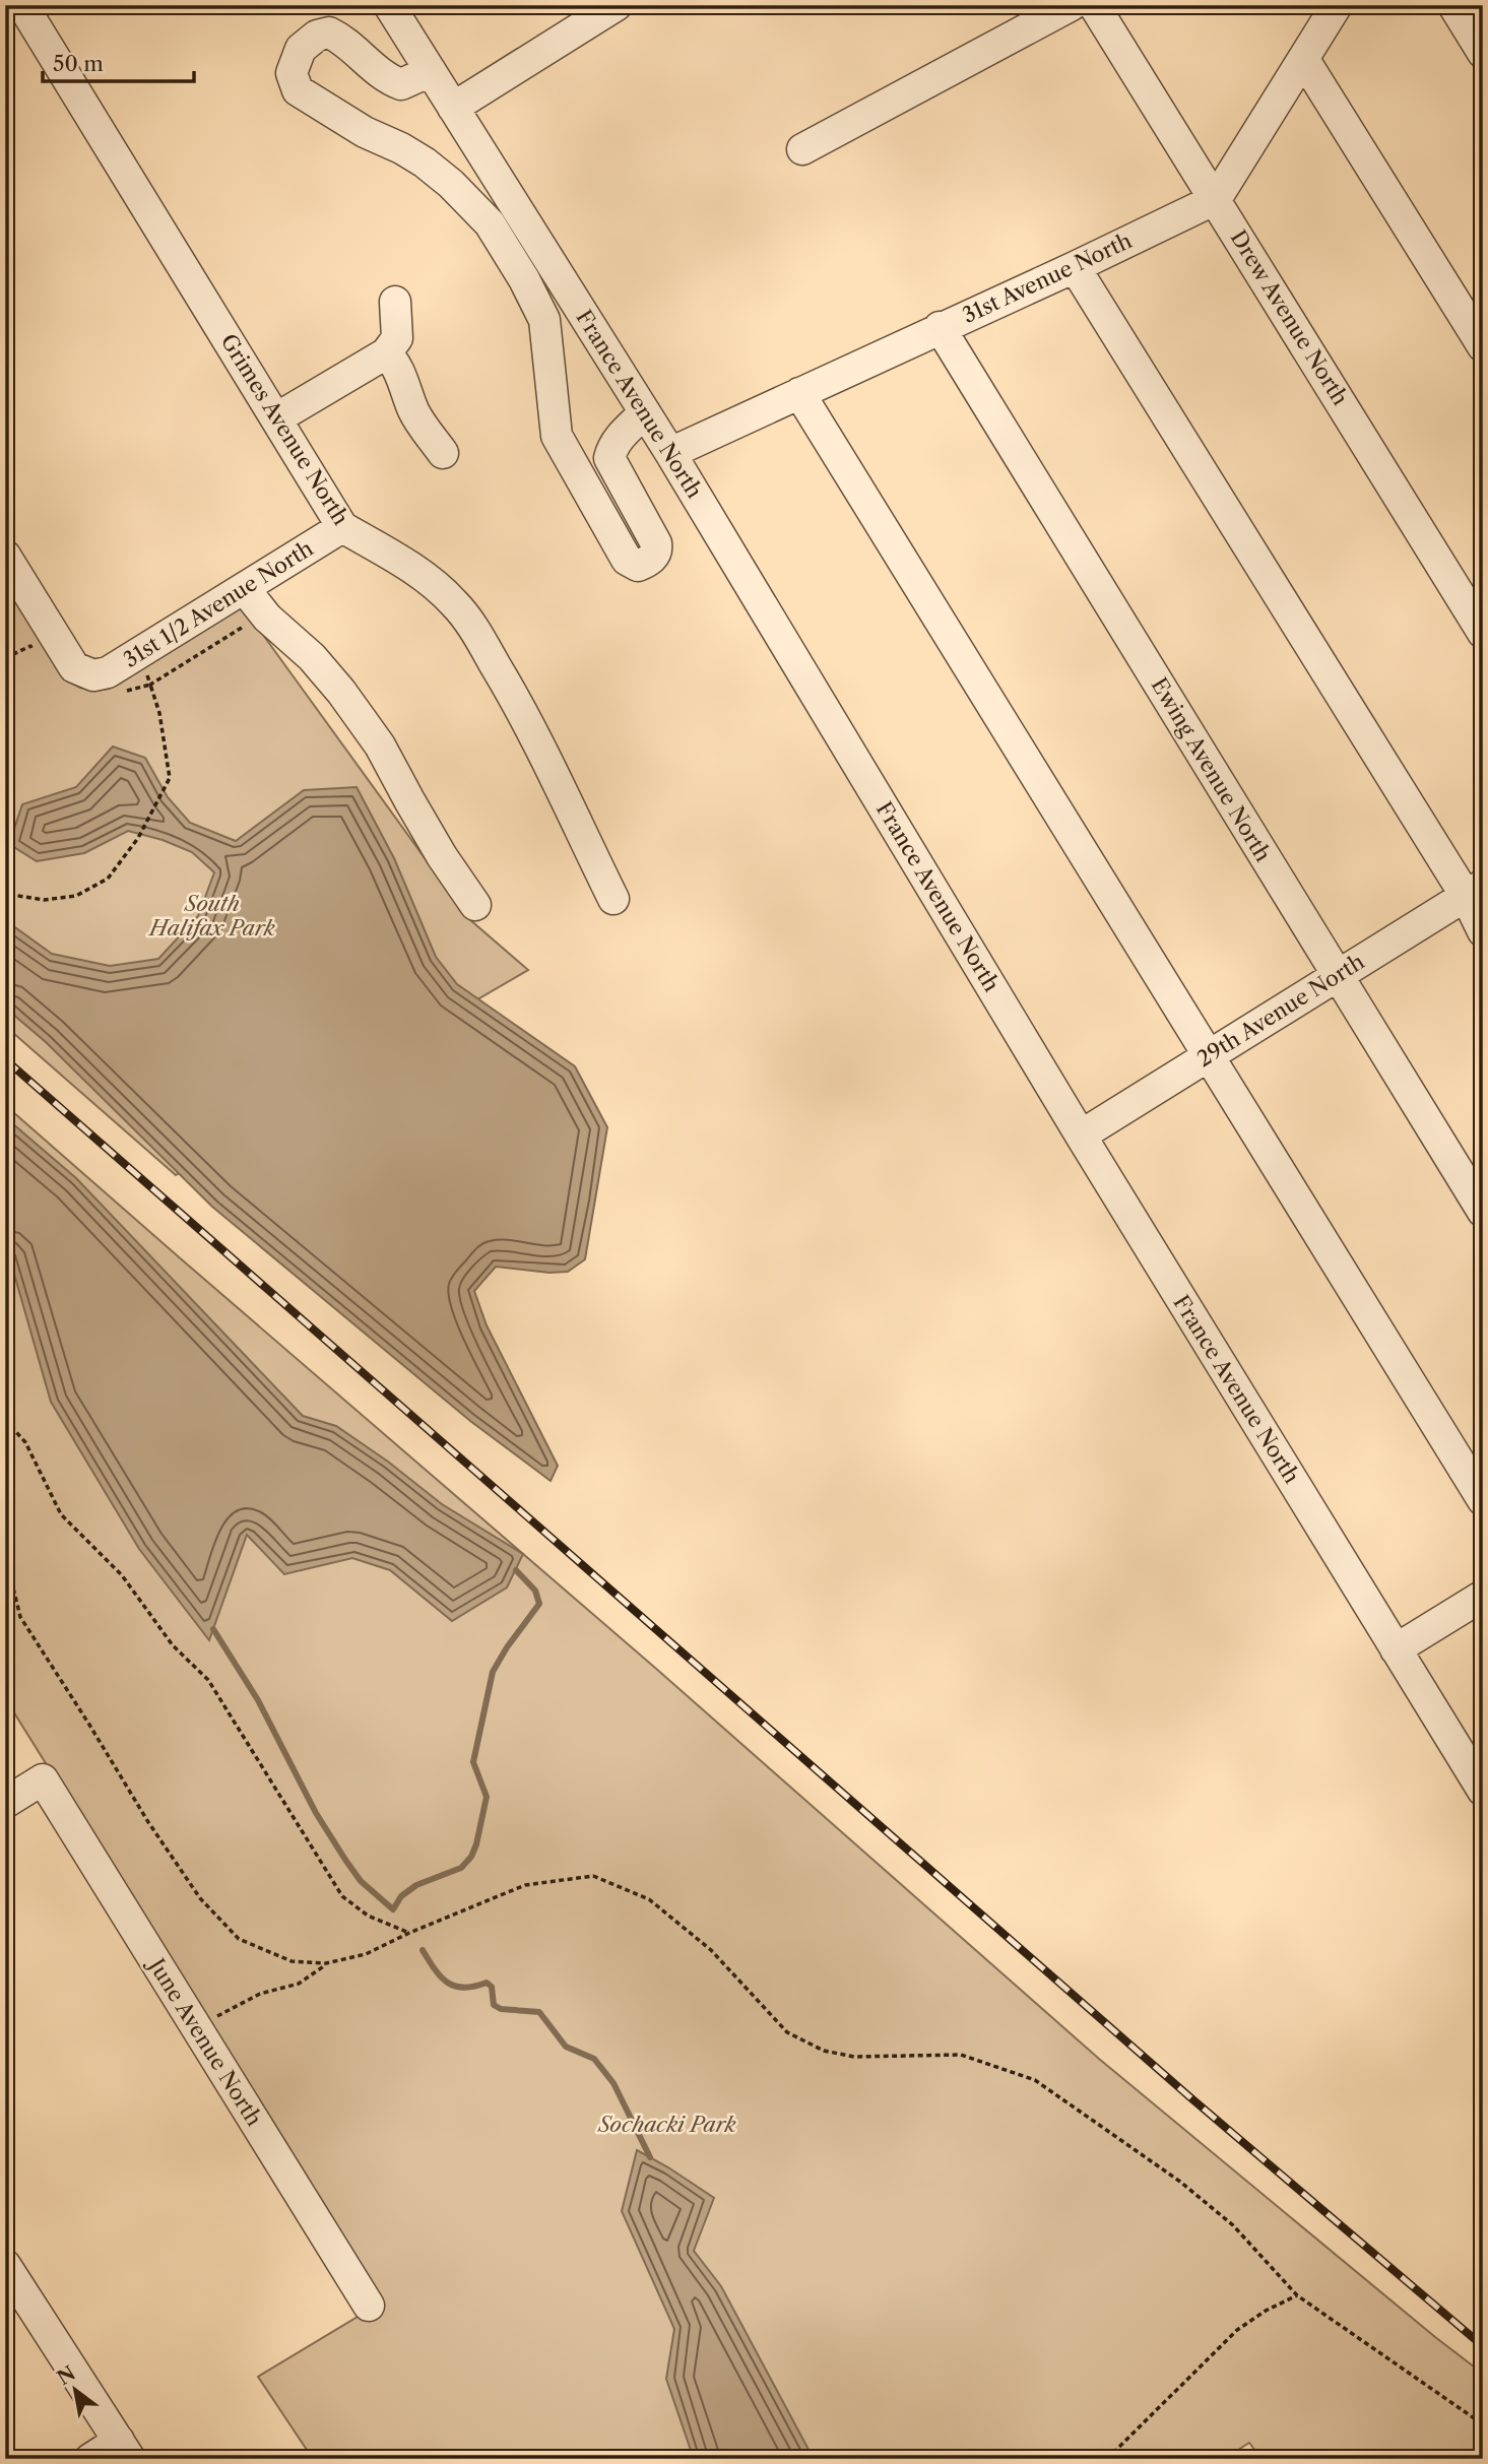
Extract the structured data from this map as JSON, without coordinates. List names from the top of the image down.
{
  "streets": {
    "street": [
      "31st Avenue North",
      "Drew Avenue North",
      "France Avenue North",
      "Grimes Avenue North",
      "31st 1/2 Avenue North",
      "Ewing Avenue North",
      "29th Avenue North",
      "June Avenue North"
    ]
  },
  "crossings": [
    ["31st Avenue North", "Drew Avenue North"],
    ["31st Avenue North", "France Avenue North"],
    ["31st Avenue North", "Ewing Avenue North"],
    ["France Avenue North", "29th Avenue North"],
    ["Grimes Avenue North", "31st 1/2 Avenue North"],
    ["Ewing Avenue North", "29th Avenue North"]
  ],
  "parks": ["South Halifax Park", "Sochacki Park"],
  "scale_bar": "50 m",
  "north": "top left"
}
